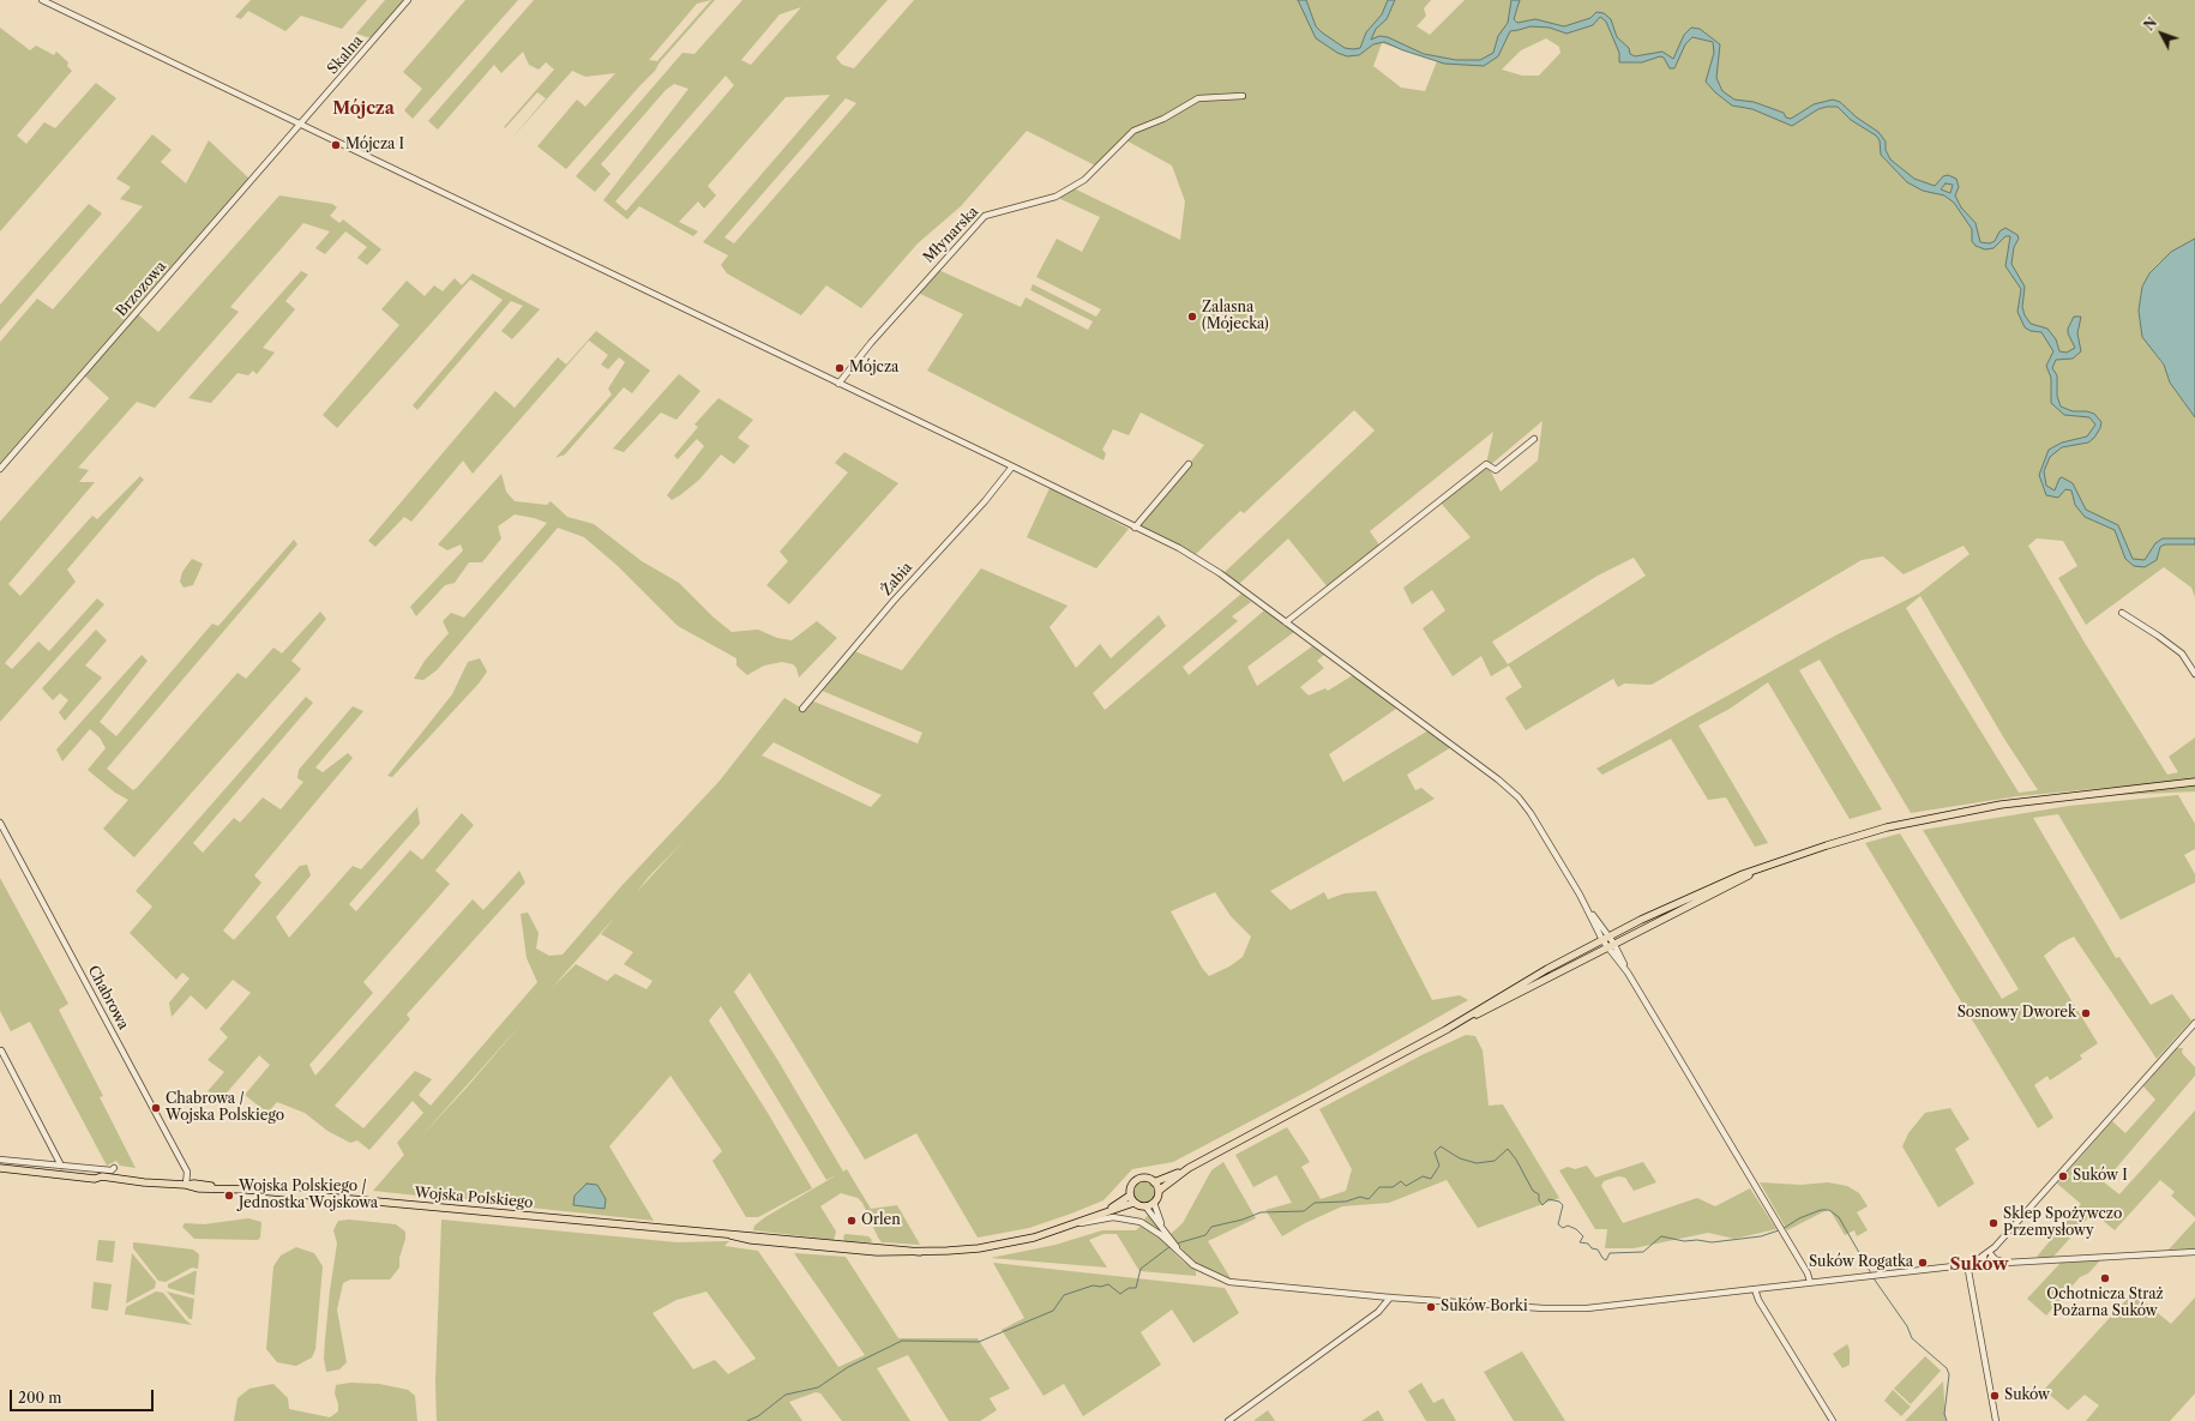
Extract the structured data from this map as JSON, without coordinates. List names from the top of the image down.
{
  "streets": {
    "main road": ["Wojska Polskiego"],
    "street": [
      "Skalna",
      "Młynarska",
      "Brzozowa",
      "Żabia",
      "Chabrowa"
    ]
  },
  "crossings": [
    ["Skalna", "Brzozowa"],
    ["Chabrowa", "Wojska Polskiego"]
  ],
  "districts": ["Mójcza", "Suków"],
  "places": [
    "Mójcza I",
    "Zalasna (Mójecka)",
    "Mójcza",
    "Sosnowy Dworek",
    "Chabrowa / Wojska Polskiego",
    "Suków I",
    "Wojska Polskiego / Jednostka Wojskowa",
    "Orlen",
    "Sklep Spożywczo Przemysłowy",
    "Suków Rogatka",
    "Ochotnicza Straż Pożarna Suków",
    "Suków Borki",
    "Suków"
  ],
  "scale_bar": "200 m",
  "north": "top left"
}
